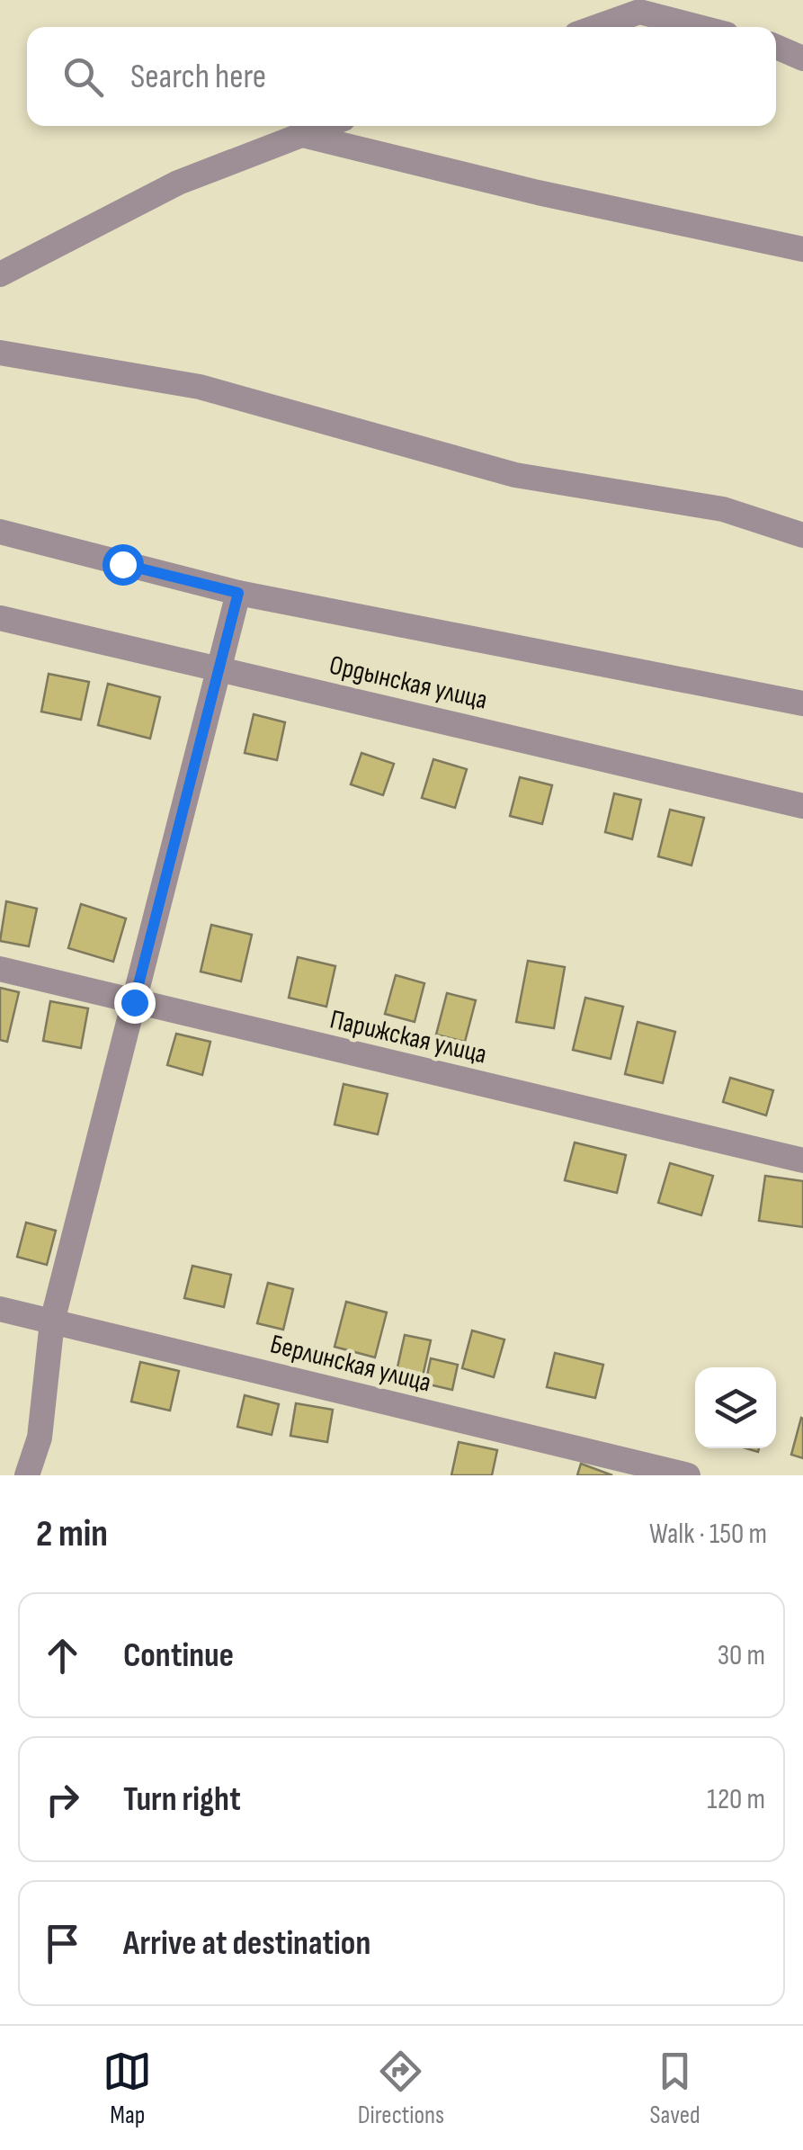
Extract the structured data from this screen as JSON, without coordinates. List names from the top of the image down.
{
  "streets": {
    "street": ["Ордынская улица", "Парижская улица", "Берлинская улица"]
  },
  "page": {
    "search": "Search here",
    "heading": ["2 min", "Walk · 150 m"],
    "list": [
      ["Continue", "30 m"],
      ["Turn right", "120 m"],
      "Arrive at destination"
    ],
    "nav": ["Map", "Directions", "Saved"]
  }
}
